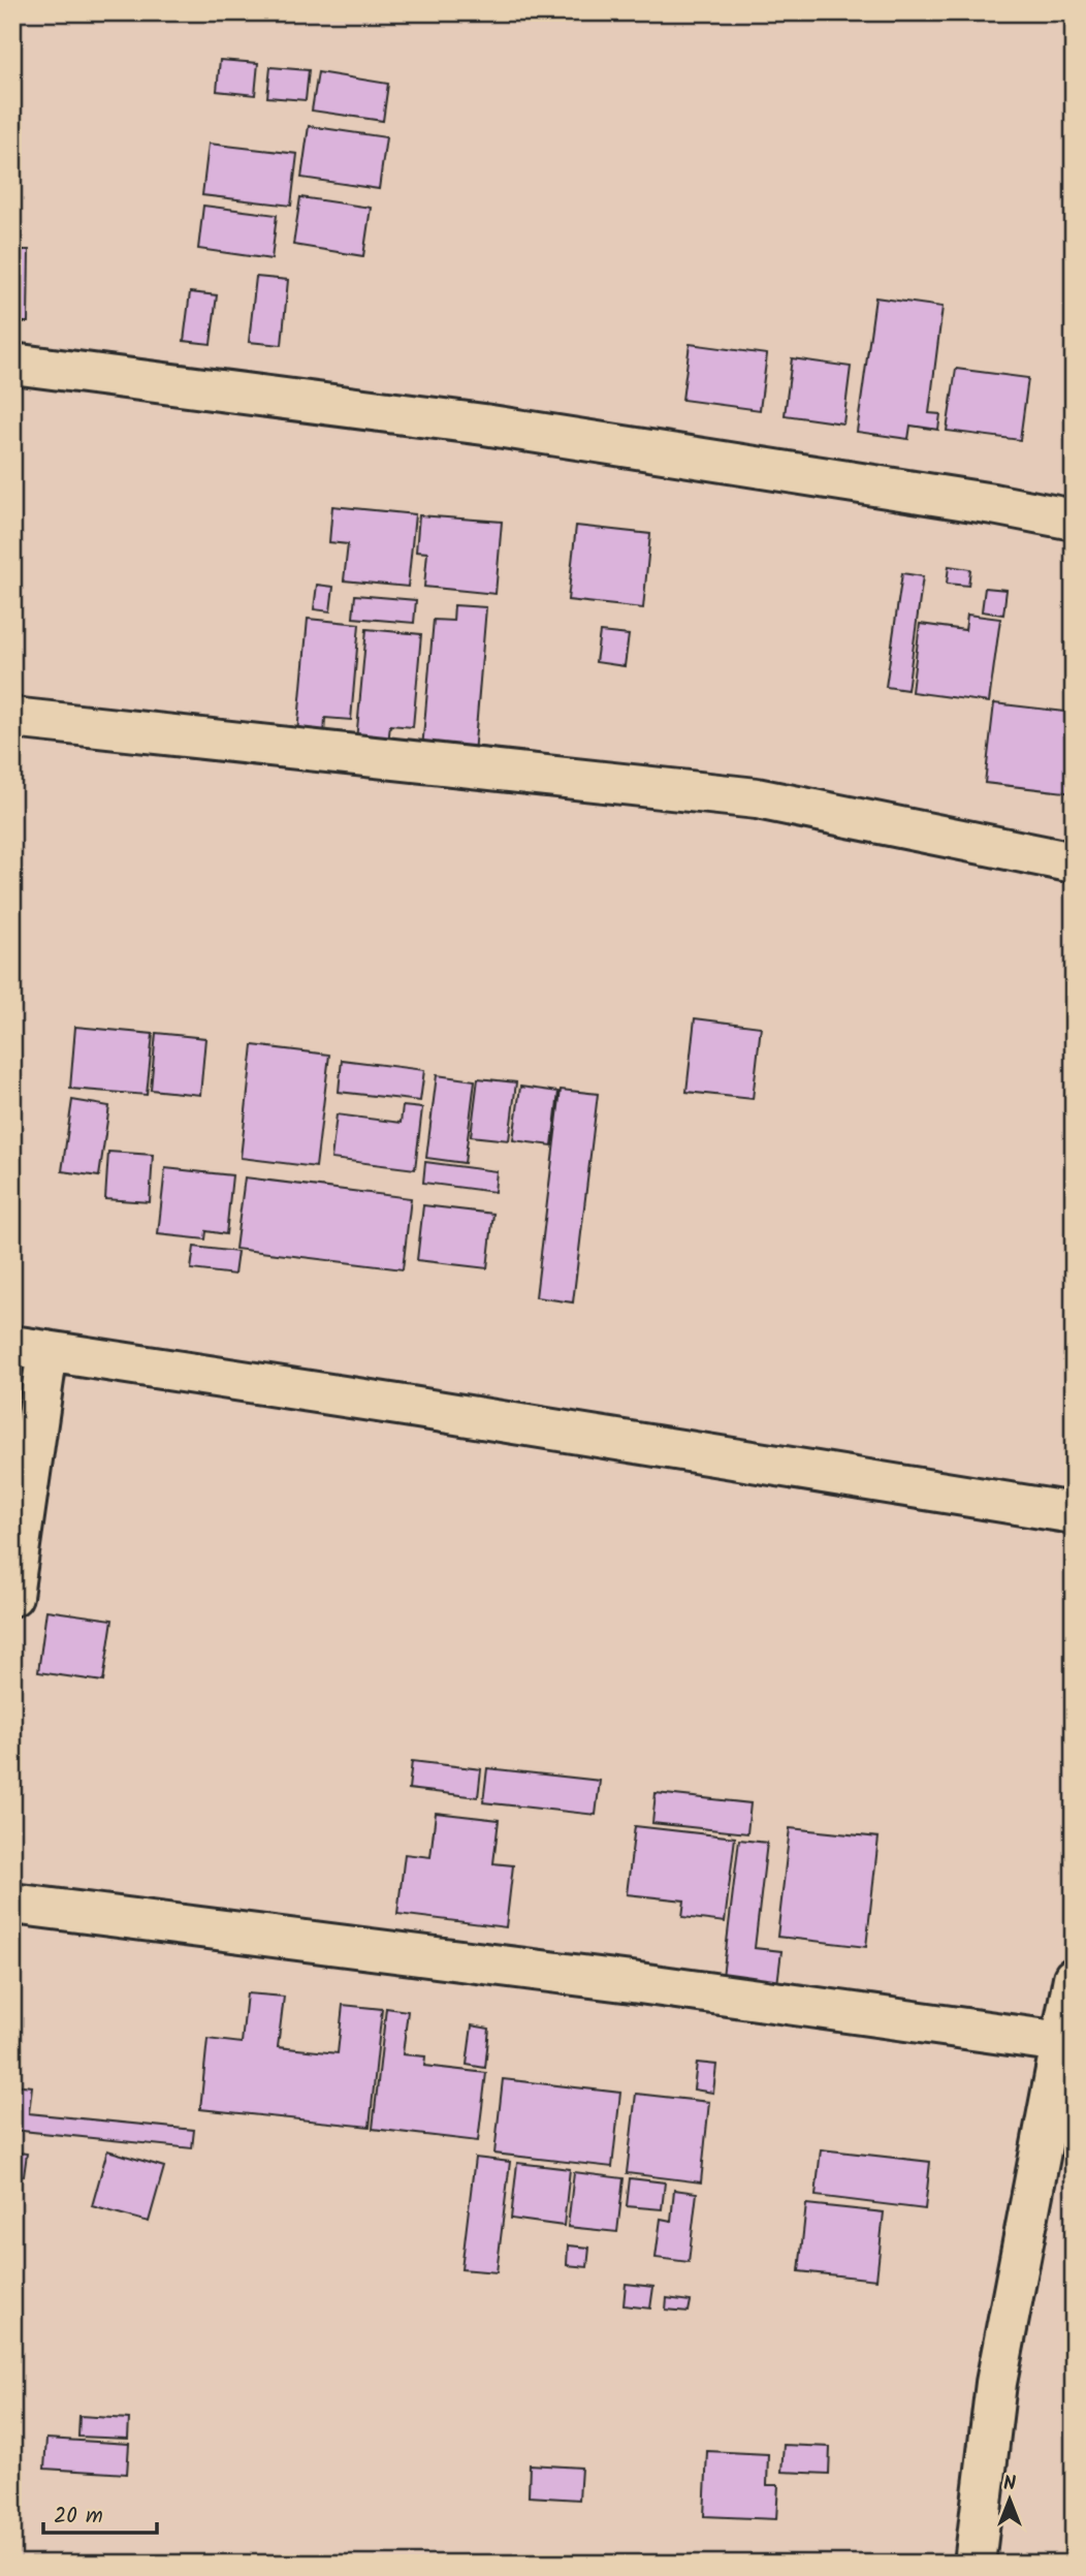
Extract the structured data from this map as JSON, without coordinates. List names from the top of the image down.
{
  "scale_bar": "20 m",
  "north": "top"
}
